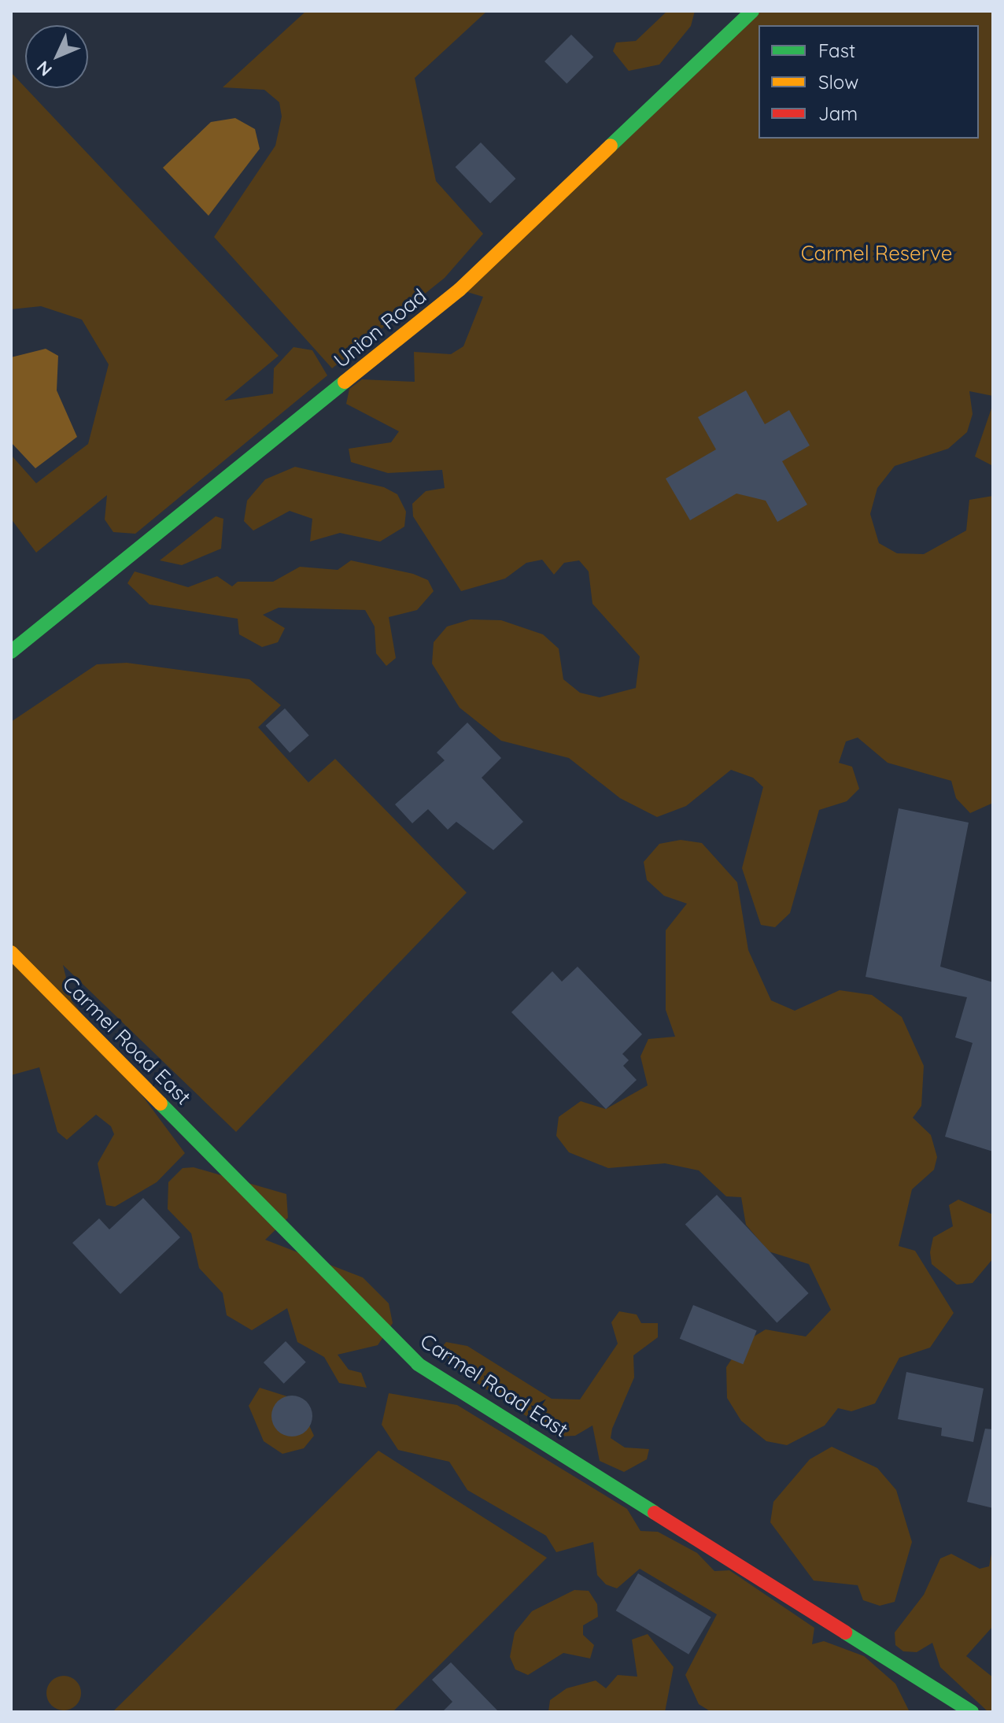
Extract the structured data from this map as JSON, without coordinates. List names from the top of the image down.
{
  "streets": {
    "street": ["Union Road", "Carmel Road East"]
  },
  "parks": ["Carmel Reserve"],
  "legend": ["Fast", "Slow", "Jam"],
  "north": "bottom left"
}
